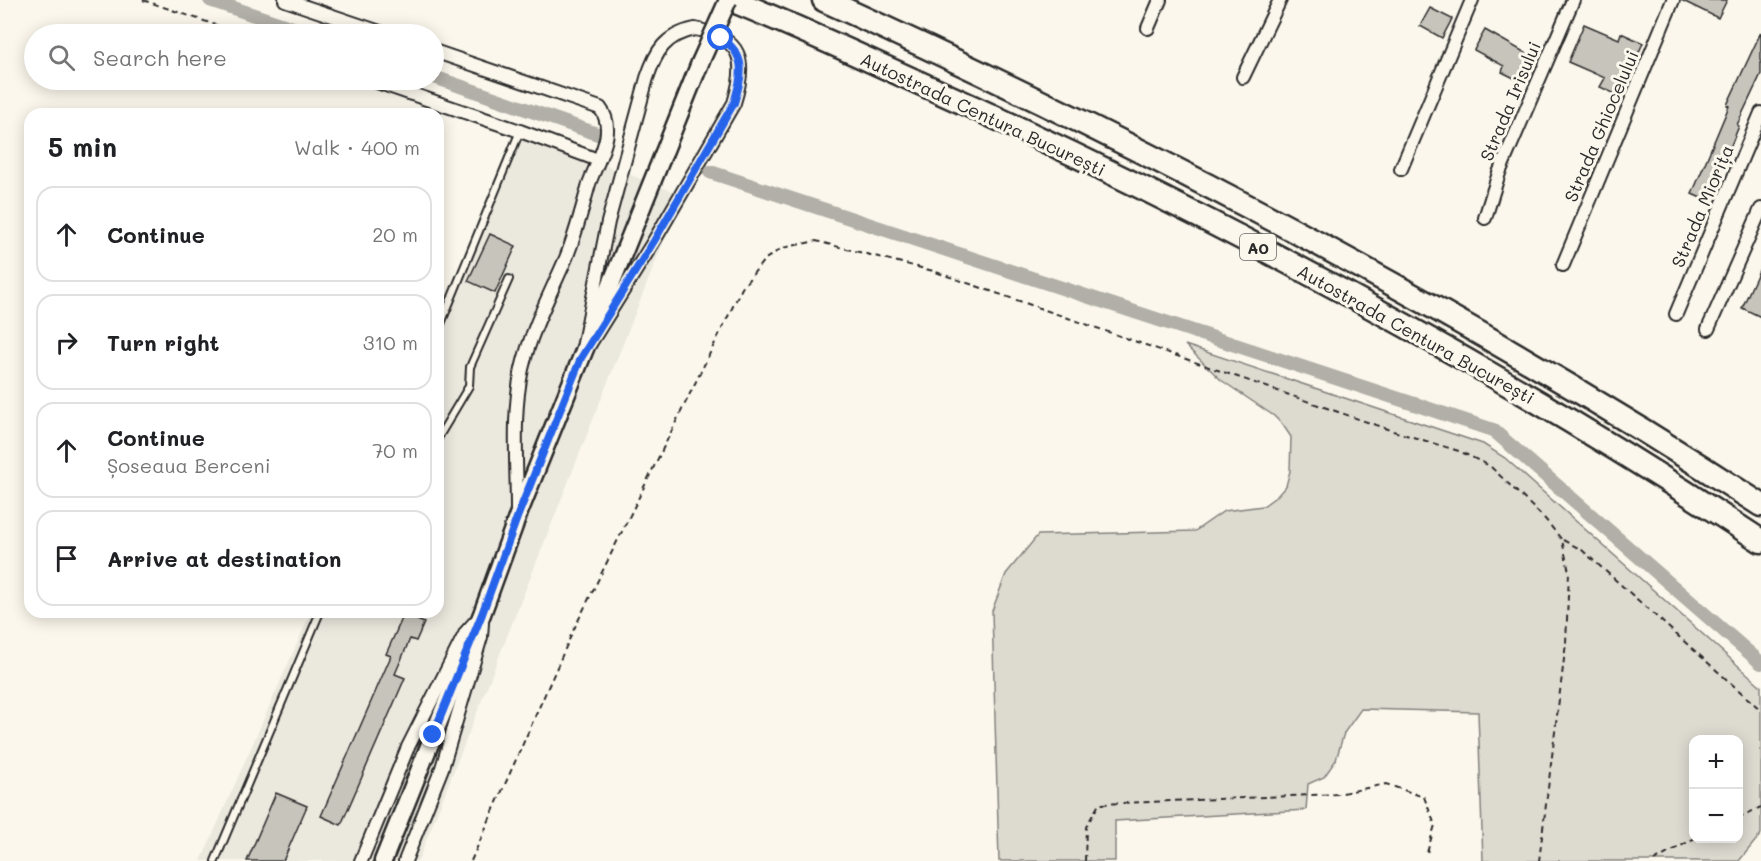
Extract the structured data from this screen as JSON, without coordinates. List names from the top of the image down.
{
  "streets": {
    "highway": ["Autostrada Centura București", "A0"],
    "street": ["Strada Irisului", "Strada Ghiocelului", "Strada Miorița"]
  },
  "page": {
    "search": "Search here",
    "heading": ["5 min", "Walk · 400 m"],
    "list": [
      ["Continue", "20 m"],
      ["Turn right", "310 m"],
      ["Continue", "Șoseaua Berceni", "70 m"],
      "Arrive at destination"
    ],
    "map_buttons": ["+", "−"]
  }
}
